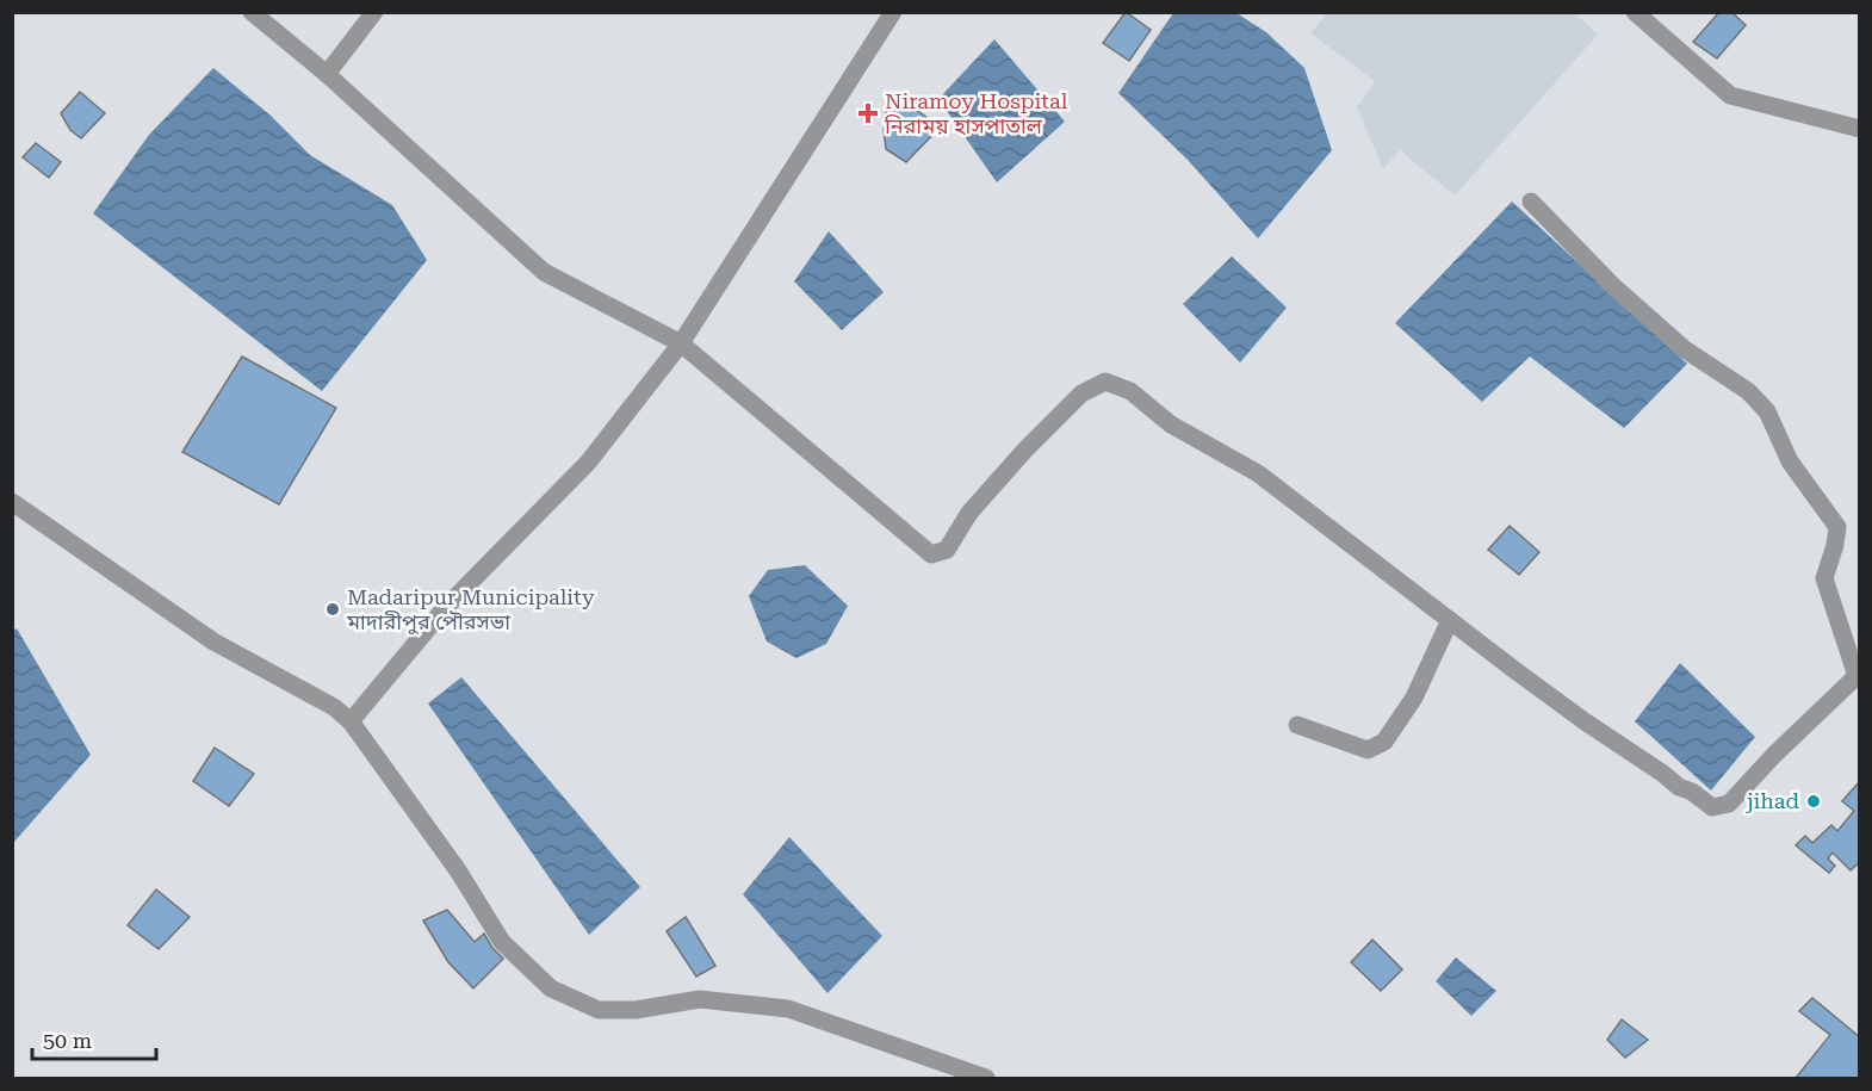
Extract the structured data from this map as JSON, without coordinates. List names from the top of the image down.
{
  "places": {
    "health": ["Niramoy Hospital নিরাময় হাসপাতাল"],
    "other": ["Madaripur Municipality মাদারীপুর পৌরসভা", "jihad"]
  },
  "scale_bar": "50 m"
}
